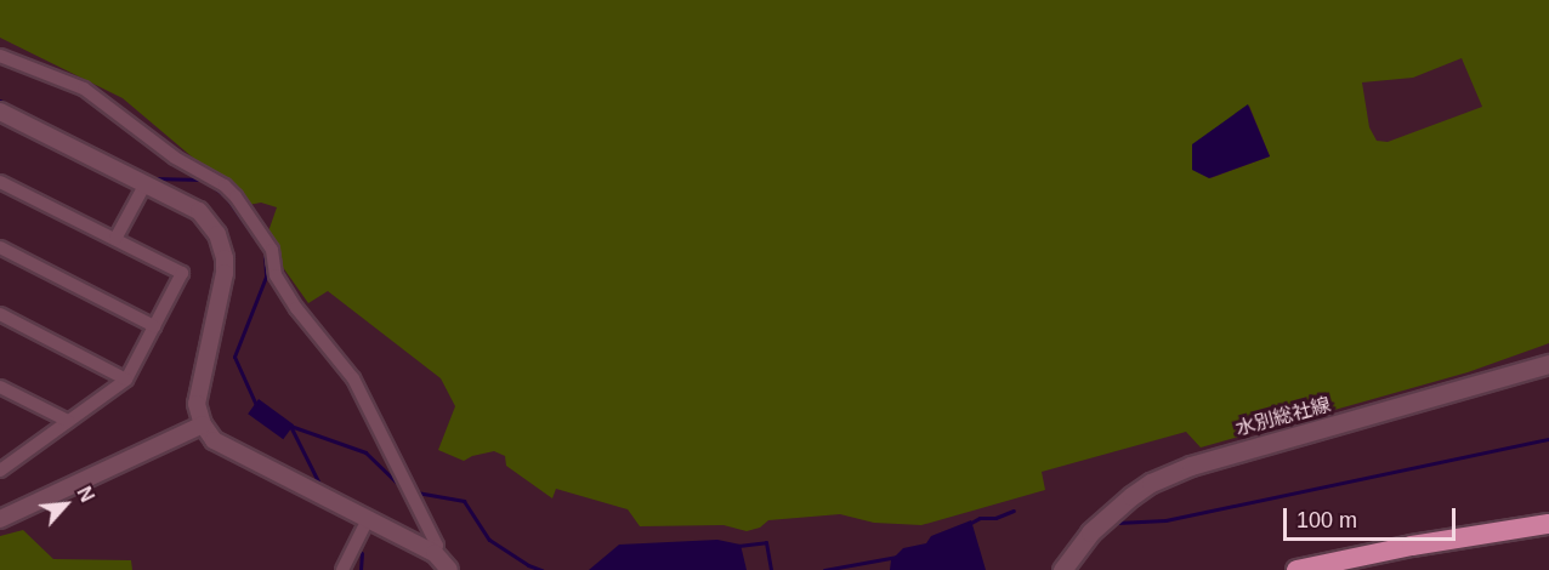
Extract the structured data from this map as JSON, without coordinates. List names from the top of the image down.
{
  "streets": {
    "main road": ["水別総社線"]
  },
  "scale_bar": "100 m",
  "north": "top right"
}
